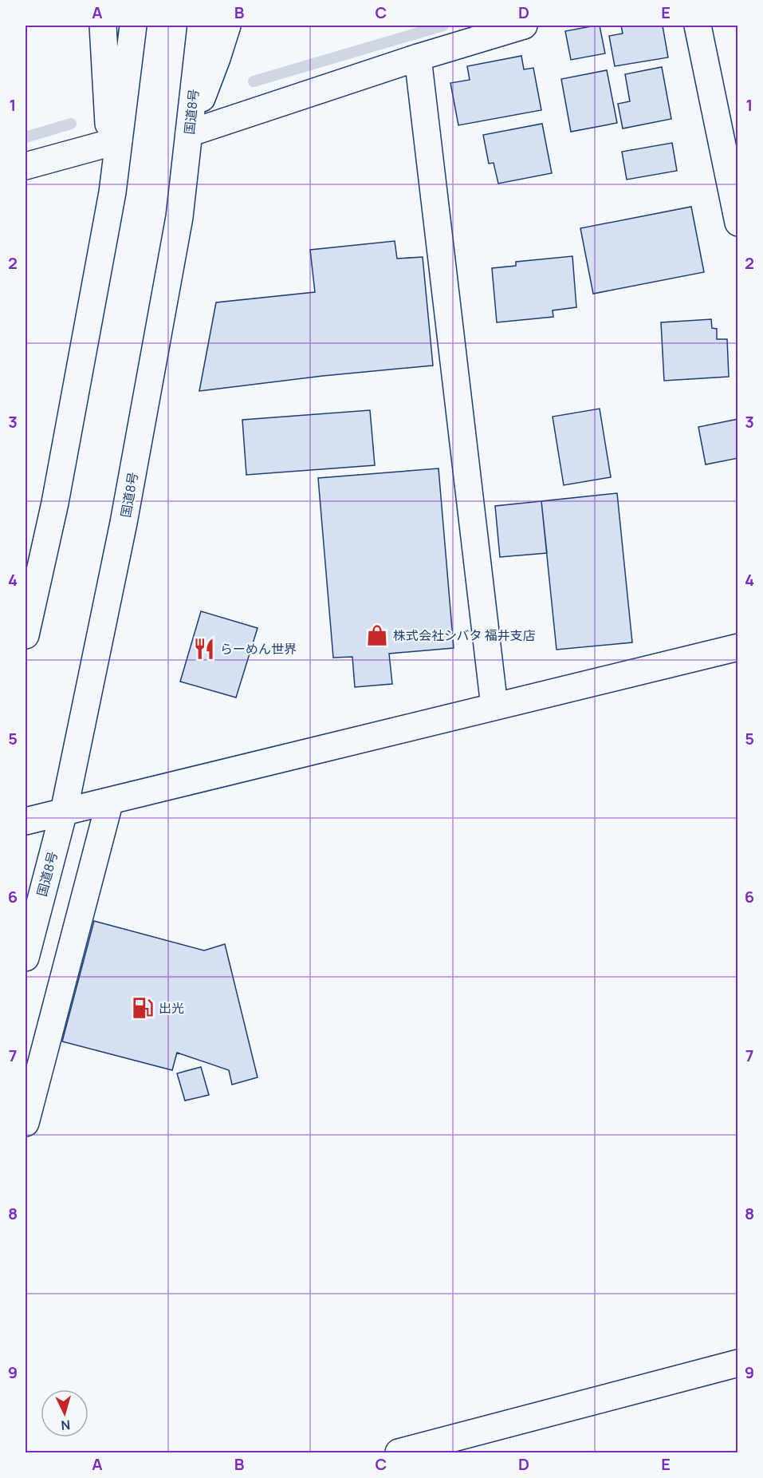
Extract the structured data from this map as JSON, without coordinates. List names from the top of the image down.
{
  "streets": {
    "main road": ["国道8号"]
  },
  "places": {
    "shop": ["株式会社シバタ 福井支店"],
    "restaurant": ["らーめん世界"],
    "fuel station": ["出光"]
  },
  "north": "bottom",
  "grid": {
    "columns": [
      "A",
      "B",
      "C",
      "D",
      "E"
    ],
    "rows": [
      "1",
      "2",
      "3",
      "4",
      "5",
      "6",
      "7",
      "8",
      "9"
    ]
  }
}
